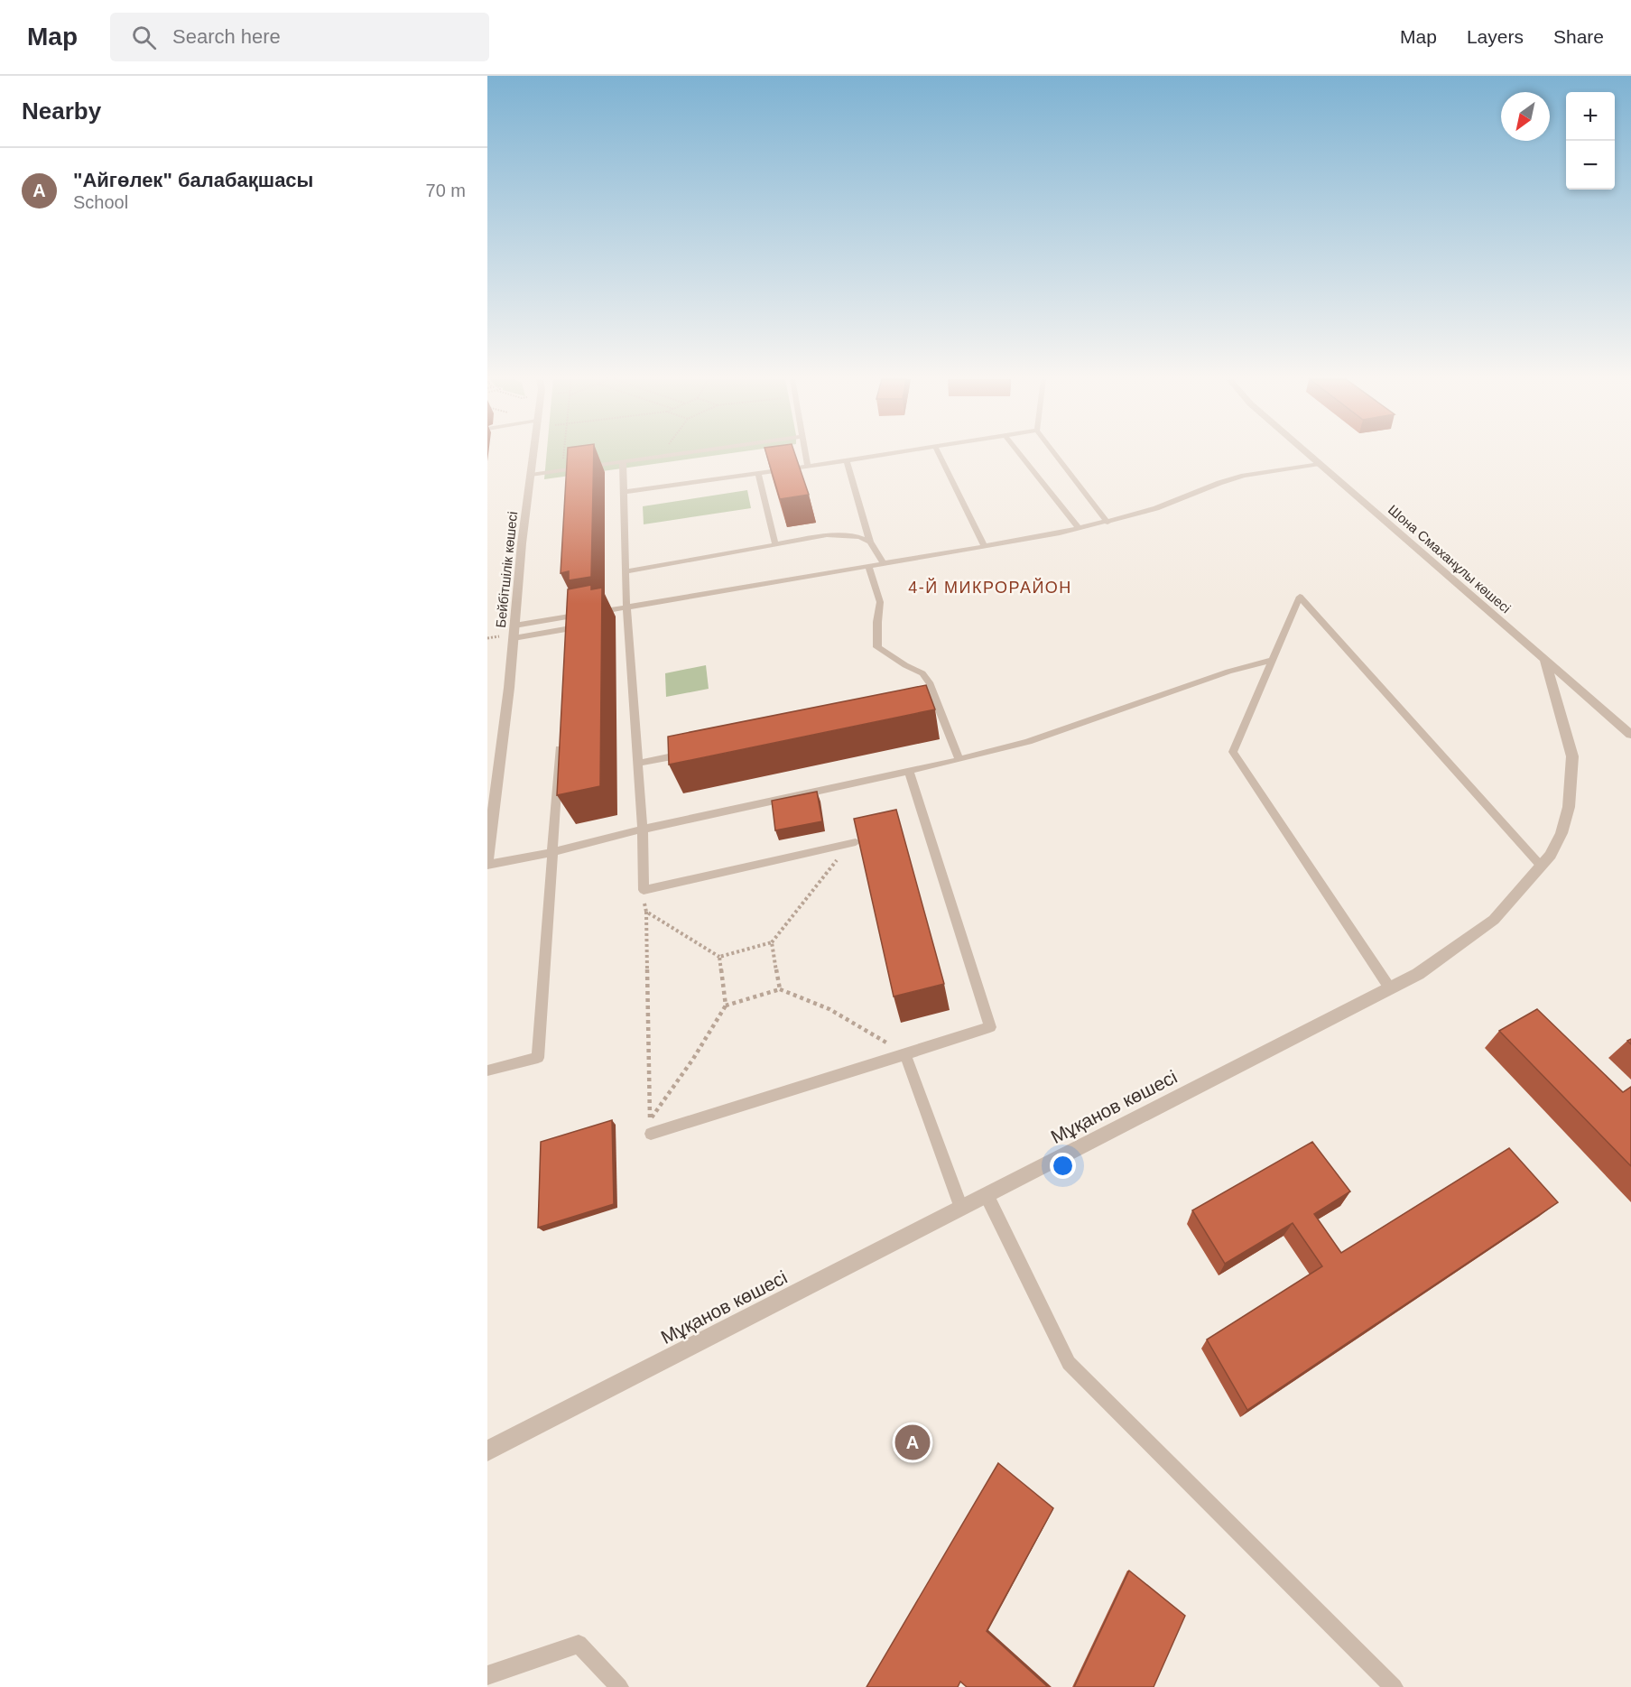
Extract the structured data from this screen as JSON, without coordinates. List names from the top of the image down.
{
  "streets": {
    "street": ["Шона Смаханұлы көшесі", "Бейбітшілік көшесі", "Мұқанов көшесі"]
  },
  "crossings": [
    ["Шона Смаханұлы көшесі", "Мұқанов көшесі"]
  ],
  "districts": ["4-Й МИКРОРАЙОН"],
  "north": "bottom left",
  "page": {
    "header": "Map",
    "search": "Search here",
    "nav": ["Map", "Layers", "Share"],
    "heading": "Nearby",
    "map_buttons": ["+", "−"],
    "list": [
      {
        "mark": "A",
        "name": "\"Айгөлек\" балабақшасы",
        "note": "School",
        "value": "70 m"
      }
    ],
    "pins": "A"
  }
}
